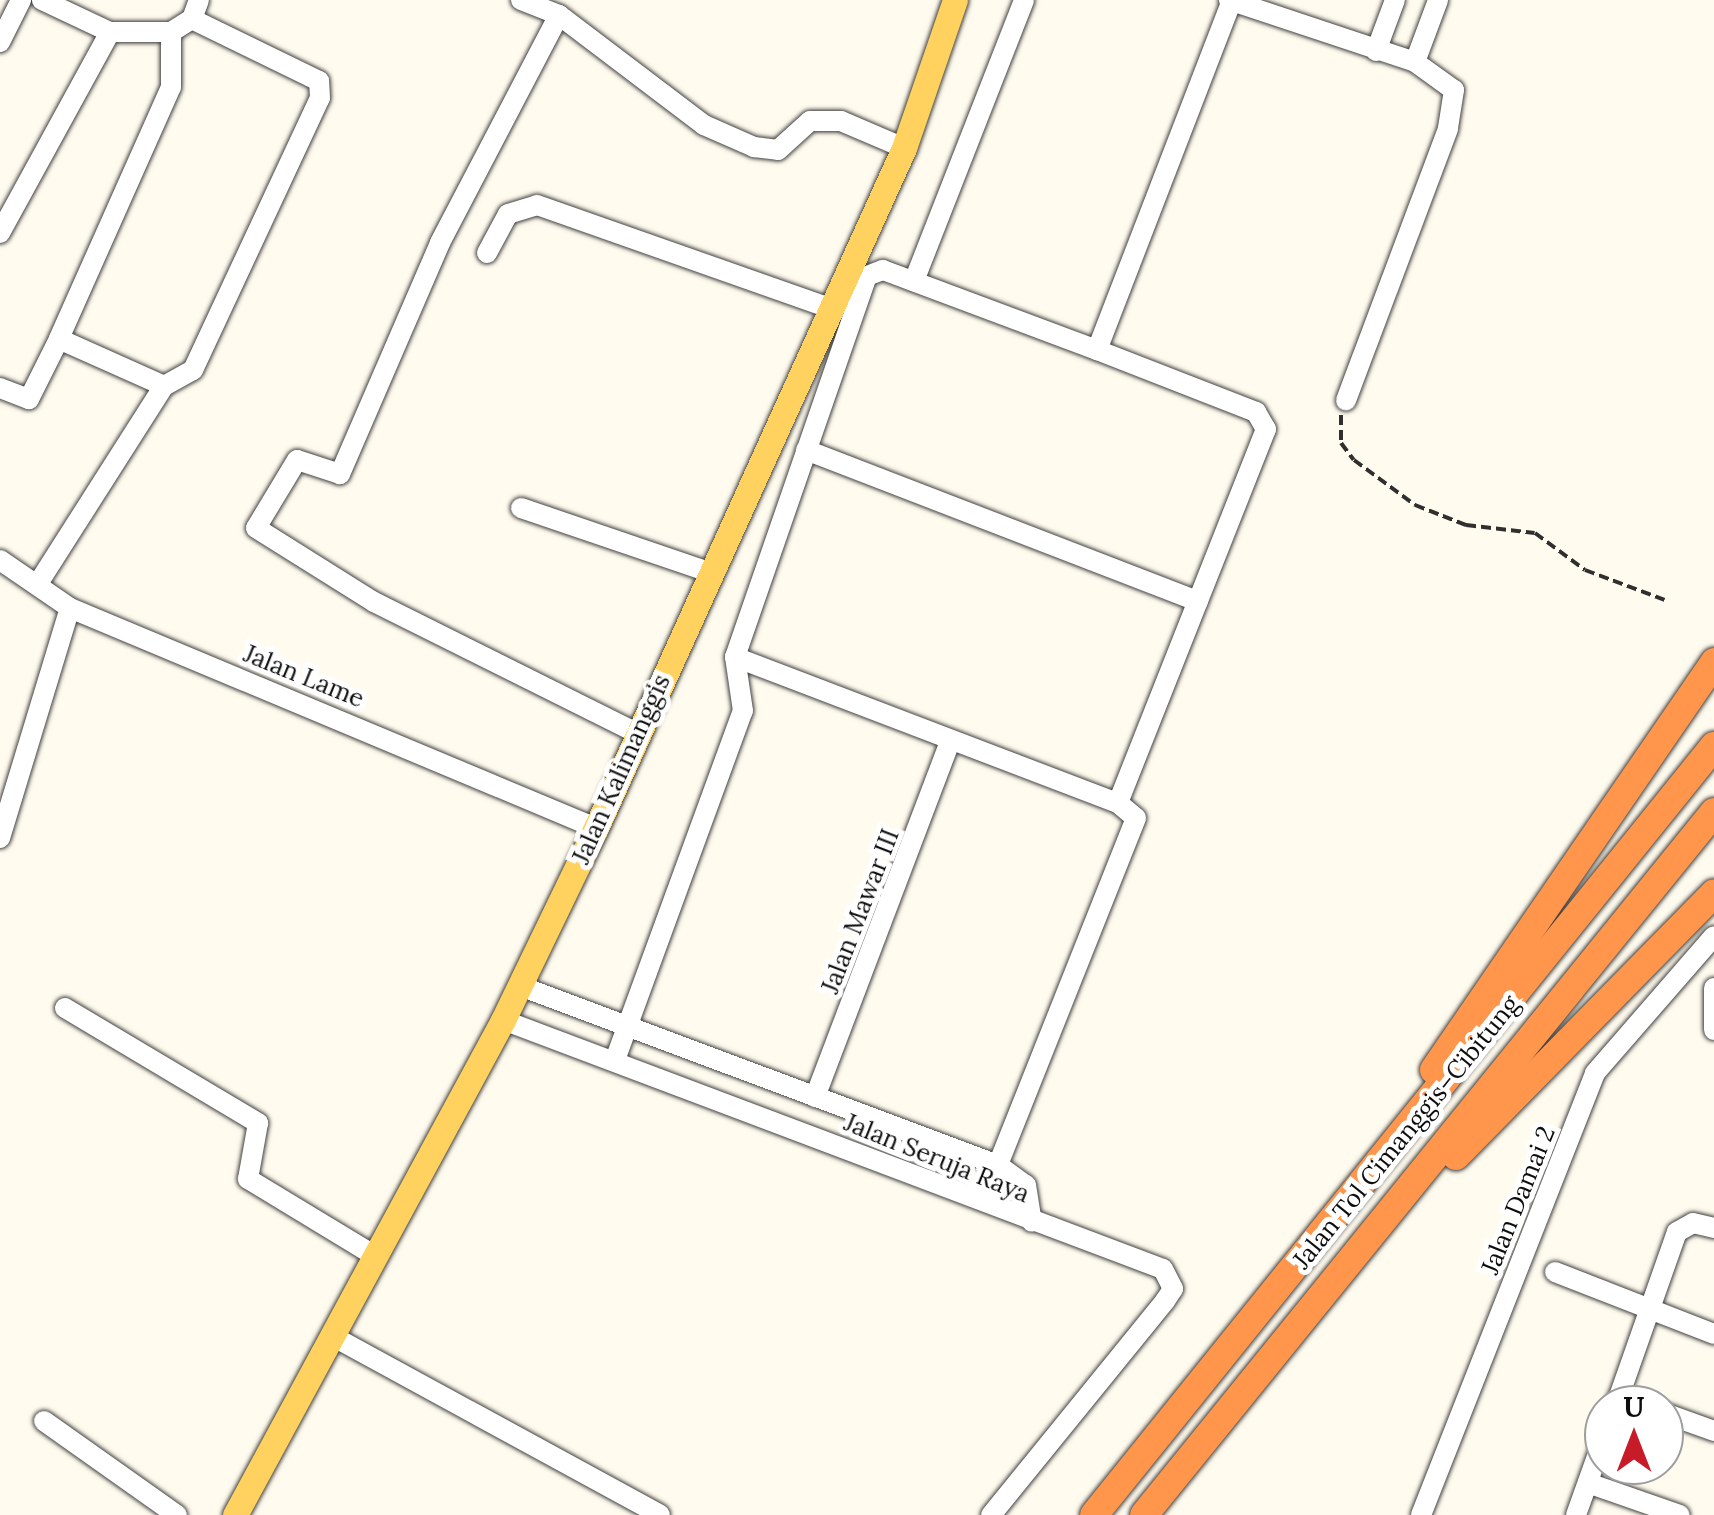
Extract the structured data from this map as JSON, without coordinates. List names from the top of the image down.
{
  "streets": {
    "highway": ["Jalan Tol Cimanggis–Cibitung"],
    "main road": ["Jalan Kalimanggis"],
    "street": [
      "Jalan Lame",
      "Jalan Mawar III",
      "Jalan Seruja Raya",
      "Jalan Damai 2"
    ]
  },
  "crossings": [
    ["Jalan Lame", "Jalan Kalimanggis"],
    ["Jalan Kalimanggis", "Jalan Seruja Raya"],
    ["Jalan Mawar III", "Jalan Seruja Raya"]
  ],
  "north": "top"
}
